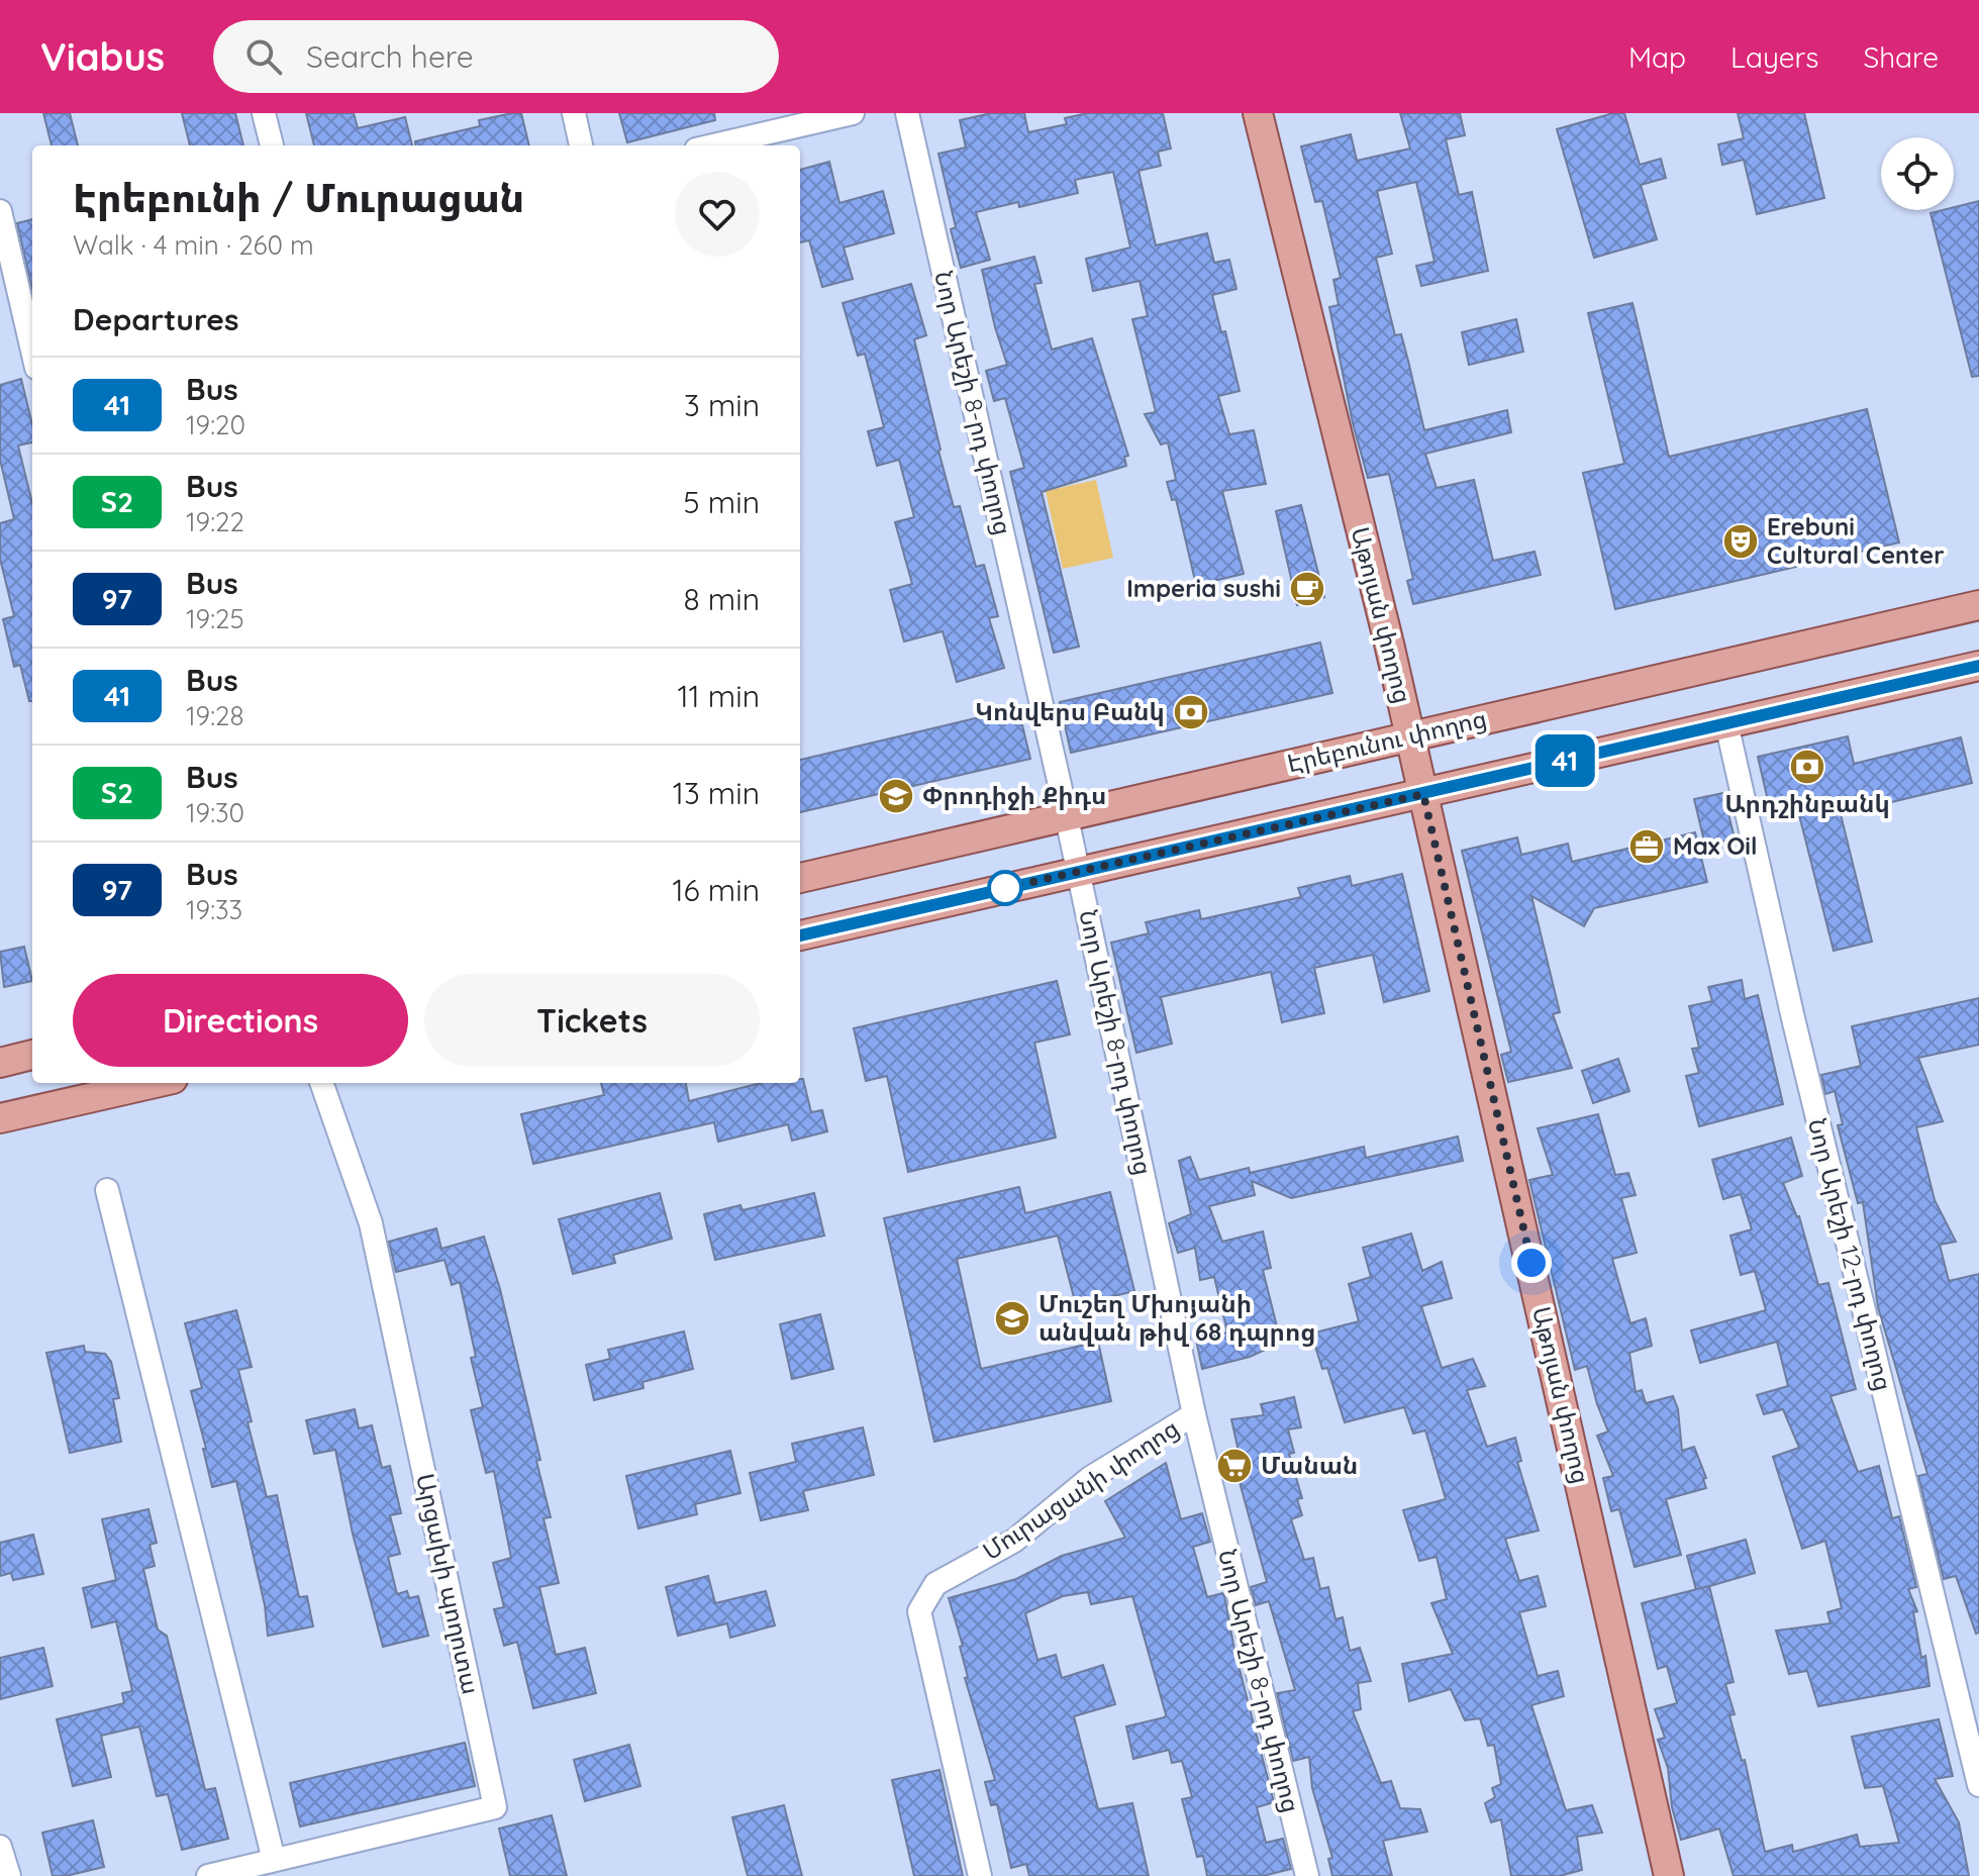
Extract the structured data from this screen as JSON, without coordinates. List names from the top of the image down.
{
  "streets": {
    "main road": ["Աթոյան փողոց", "Էրեբունու փողոց"],
    "street": [
      "Նոր Արեշի 8-րդ փողոց",
      "Նոր Արեշի 12-րդ փողոց",
      "Մուրացանի փողոց",
      "Արցախի պողոտա"
    ]
  },
  "crossings": [
    ["Նոր Արեշի 8-րդ փողոց", "Էրեբունու փողոց"],
    ["Նոր Արեշի 8-րդ փողոց", "Մուրացանի փողոց"],
    ["Աթոյան փողոց", "Էրեբունու փողոց"]
  ],
  "places": {
    "theatre": ["Erebuni Cultural Center"],
    "cafe": ["Imperia sushi"],
    "bank": ["Կոնվերս Բանկ", "Արդշինբանկ"],
    "school or university": ["Փրոդիջի Քիդս", "Մուշեղ Մխոյանի անվան թիվ 68 դպրոց"],
    "office": ["Max Oil"],
    "supermarket": ["Մանան"]
  },
  "lines": ["bus line 41"],
  "page": {
    "header": "Viabus",
    "search": "Search here",
    "nav": ["Map", "Layers", "Share"],
    "on_map": "41",
    "heading": [
      ["Էրեբունի / Մուրացան", "Walk · 4 min · 260 m"],
      "Departures"
    ],
    "list": [
      {
        "mark": "41",
        "name": "Bus",
        "note": "19:20",
        "value": "3 min"
      },
      {
        "mark": "Տ2",
        "name": "Bus",
        "note": "19:22",
        "value": "5 min"
      },
      {
        "mark": "97",
        "name": "Bus",
        "note": "19:25",
        "value": "8 min"
      },
      {
        "mark": "41",
        "name": "Bus",
        "note": "19:28",
        "value": "11 min"
      },
      {
        "mark": "Տ2",
        "name": "Bus",
        "note": "19:30",
        "value": "13 min"
      },
      {
        "mark": "97",
        "name": "Bus",
        "note": "19:33",
        "value": "16 min"
      }
    ],
    "buttons": ["Directions", "Tickets"]
  }
}
